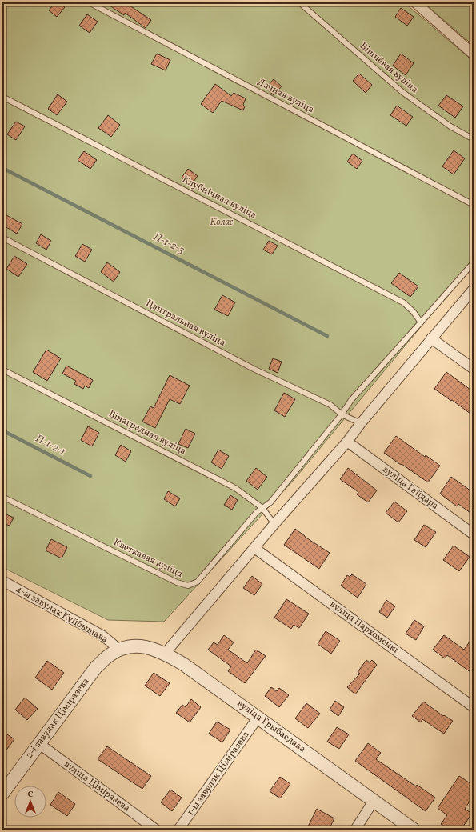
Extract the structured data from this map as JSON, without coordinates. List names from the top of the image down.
{
  "streets": {
    "street": [
      "вуліца Гайдара",
      "4-ы завулак Куйбышава",
      "вуліца Пархоменкі",
      "2-і завулак Ціміразева",
      "вуліца Грыбаедава",
      "1-ы завулак Ціміразева",
      "вуліца Ціміразева"
    ],
    "lane": [
      "Вішнёвая вуліца",
      "Дачная вуліца",
      "Клубнічная вуліца",
      "Цэнтральная вуліца",
      "Вінаградная вуліца",
      "Кветкавая вуліца"
    ]
  },
  "crossings": [
    ["Клубнічная вуліца", "Кветкавая вуліца"],
    ["Цэнтральная вуліца", "Кветкавая вуліца"],
    ["Вінаградная вуліца", "Кветкавая вуліца"],
    ["4-ы завулак Куйбышава", "2-і завулак Ціміразева"],
    ["4-ы завулак Куйбышава", "вуліца Грыбаедава"],
    ["2-і завулак Ціміразева", "вуліца Грыбаедава"],
    ["2-і завулак Ціміразева", "вуліца Ціміразева"],
    ["вуліца Грыбаедава", "1-ы завулак Ціміразева"]
  ],
  "water": ["П-1-2-3", "П-1-2-1"],
  "parks": ["Колас"],
  "north": "top"
}
